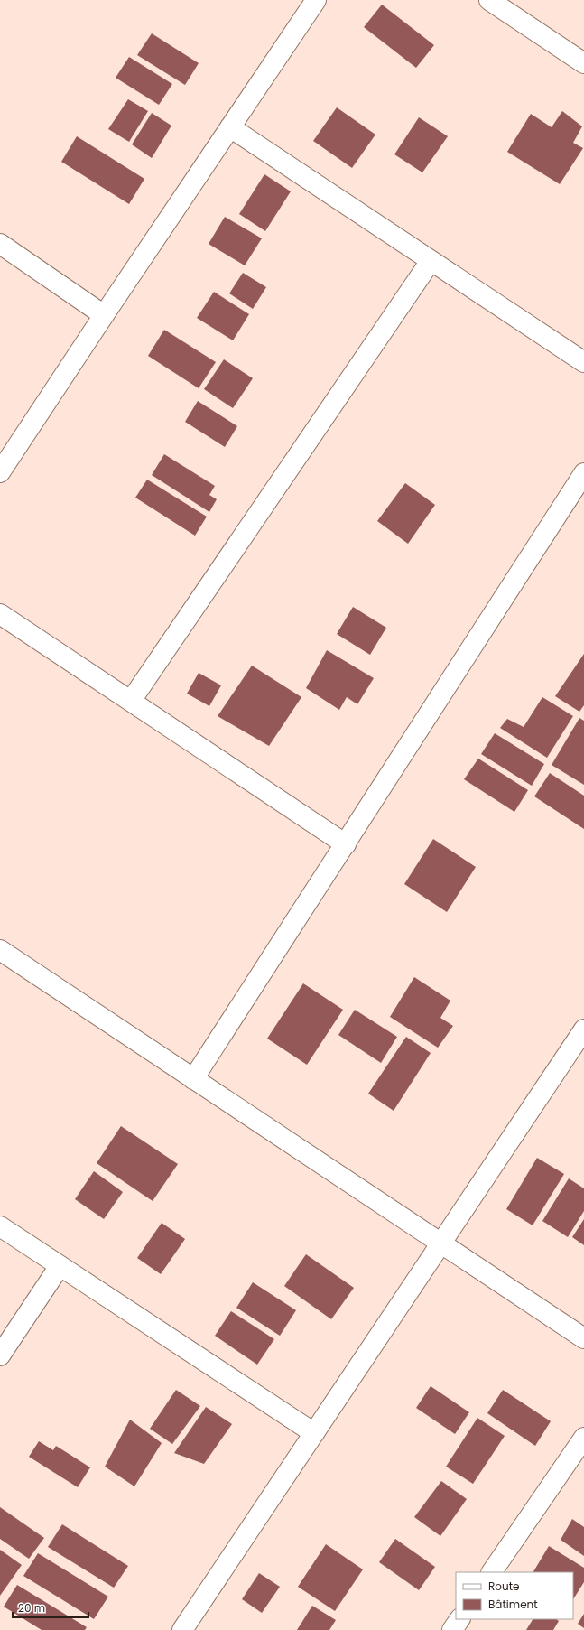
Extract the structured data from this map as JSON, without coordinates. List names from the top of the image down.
{
  "legend": ["Route", "Bâtiment"],
  "scale_bar": "20 m"
}
